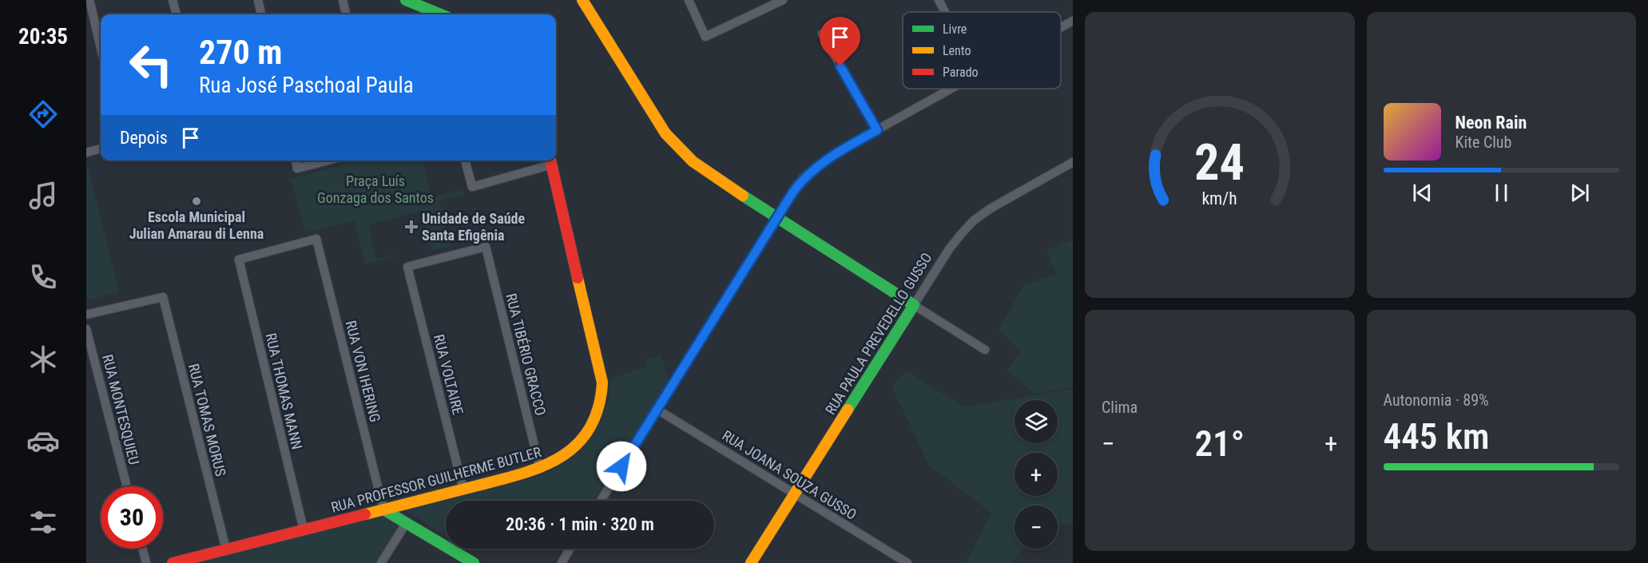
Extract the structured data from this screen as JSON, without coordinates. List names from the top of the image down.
{
  "streets": {
    "main road": ["RUA PAULA PREVEDELLO GUSSO", "RUA PROFESSOR GUILHERME BUTLER"],
    "street": [
      "RUA TIBÉRIO GRACCO",
      "RUA VON IHERING",
      "RUA VOLTAIRE",
      "RUA THOMAS MANN",
      "RUA MONTESQUIEU",
      "RUA TOMAS MORUS",
      "RUA JOANA SOUZA GUSSO"
    ]
  },
  "crossings": [
    ["RUA PAULA PREVEDELLO GUSSO", "RUA JOANA SOUZA GUSSO"],
    ["RUA TIBÉRIO GRACCO", "RUA VOLTAIRE"],
    ["RUA TIBÉRIO GRACCO", "RUA PROFESSOR GUILHERME BUTLER"],
    ["RUA VON IHERING", "RUA THOMAS MANN"],
    ["RUA VON IHERING", "RUA PROFESSOR GUILHERME BUTLER"],
    ["RUA VOLTAIRE", "RUA PROFESSOR GUILHERME BUTLER"],
    ["RUA THOMAS MANN", "RUA PROFESSOR GUILHERME BUTLER"],
    ["RUA TOMAS MORUS", "RUA PROFESSOR GUILHERME BUTLER"]
  ],
  "parks": ["Praça Luís Gonzaga dos Santos"],
  "places": {
    "other": ["Escola Municipal Julian Amarau di Lenna"],
    "health": ["Unidade de Saúde Santa Efigênia"]
  },
  "legend": ["Livre", "Lento", "Parado"],
  "page": {
    "tabs": "20:35",
    "turn": ["270 m", "Rua José Paschoal Paula"],
    "song": ["Neon Rain", "Kite Club"],
    "then": "Depois",
    "tile": [
      "Clima",
      ["Autonomia · 89%", "445 km"]
    ],
    "map_buttons": ["+", "−"],
    "heat": ["−", "21°", "+"],
    "limit": "30",
    "trip": "20:36 · 1 min · 320 m",
    "gauge": ["24", "km/h"]
  }
}
